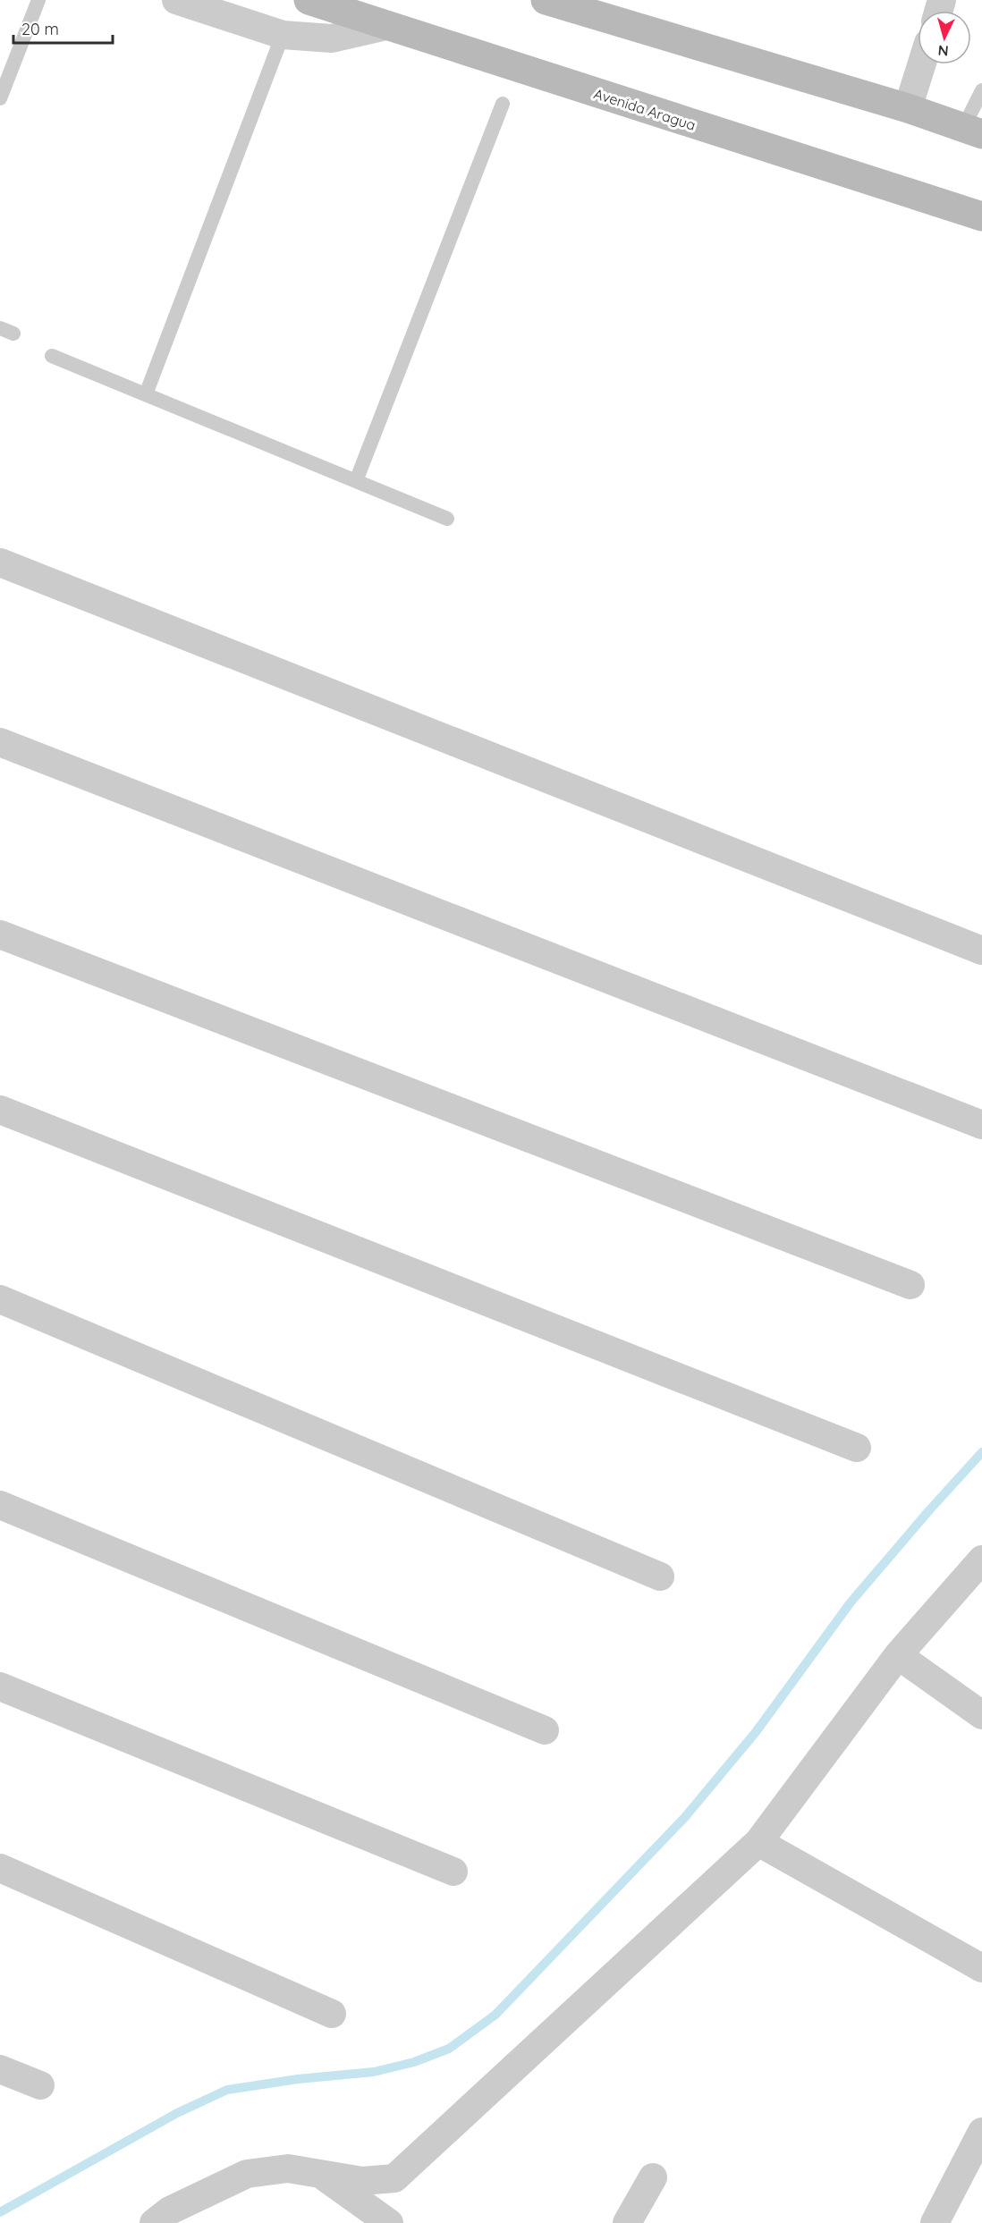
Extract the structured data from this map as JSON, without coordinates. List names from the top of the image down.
{
  "streets": {
    "street": ["Avenida Aragua"]
  },
  "scale_bar": "20 m",
  "north": "bottom"
}
